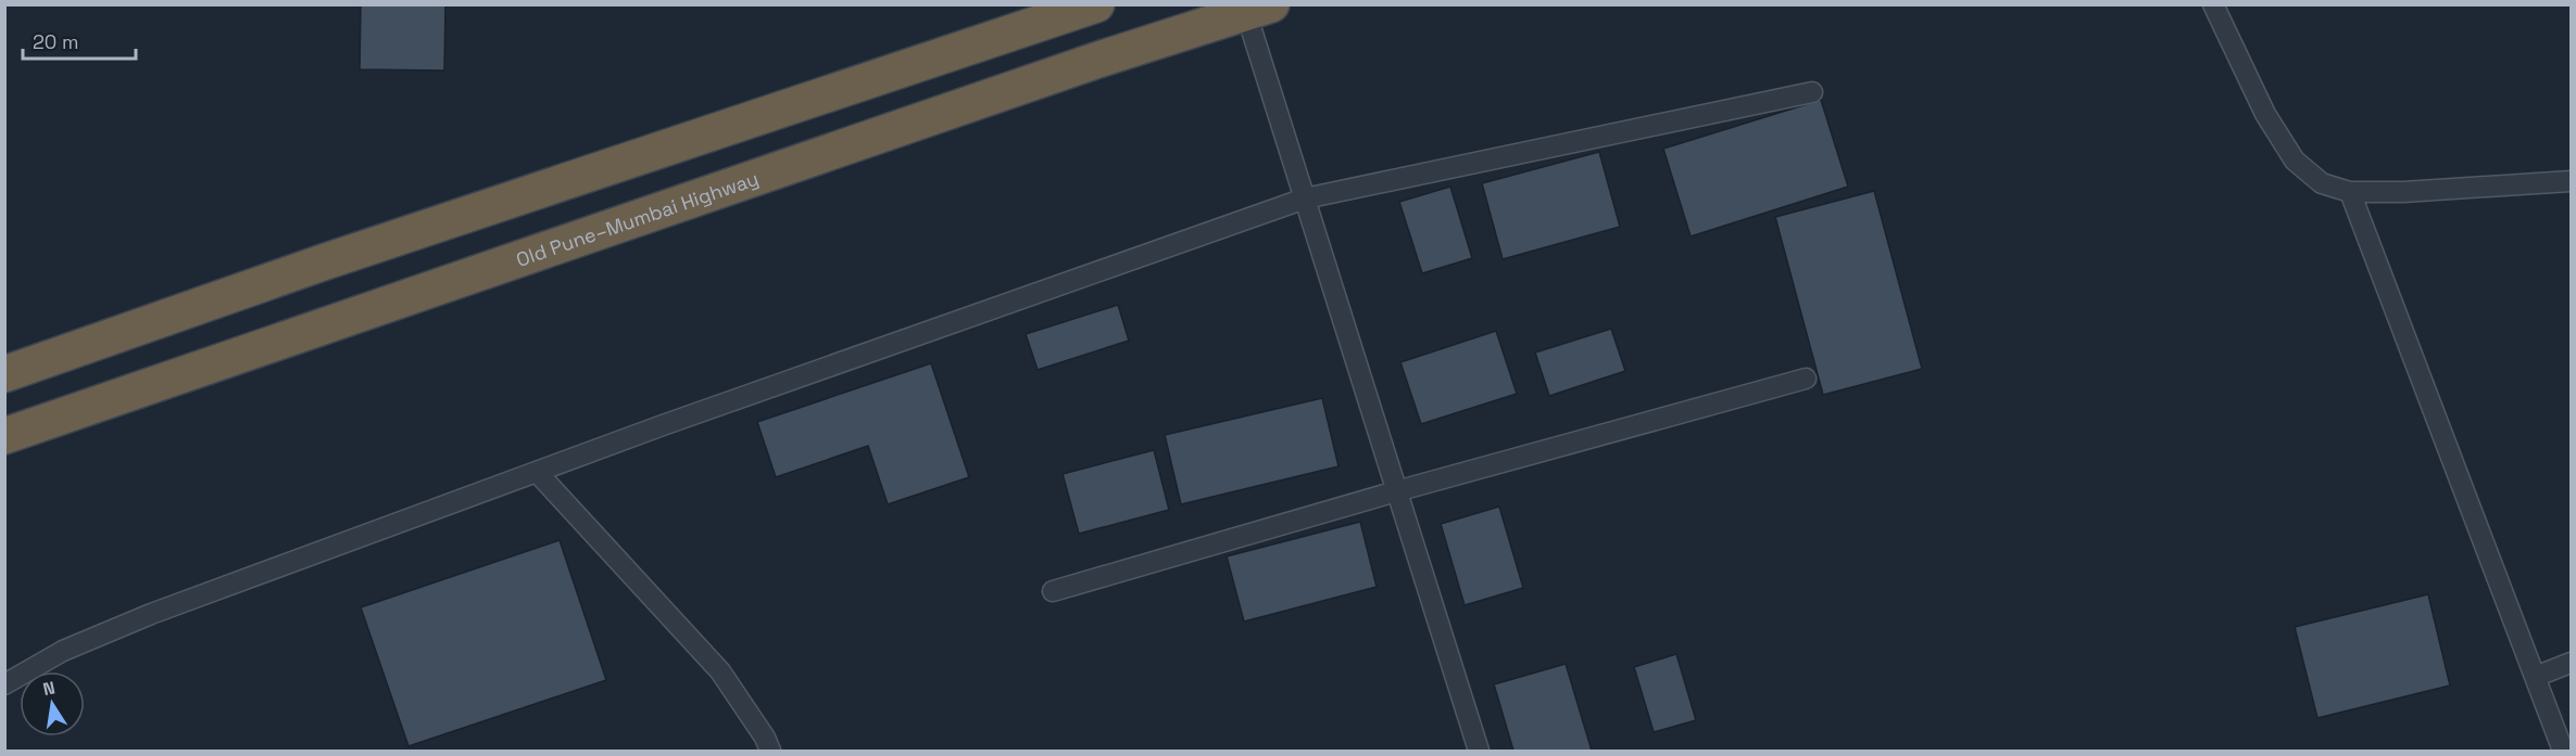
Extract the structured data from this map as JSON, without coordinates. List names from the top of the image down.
{
  "streets": {
    "highway": ["Old Pune–Mumbai Highway"]
  },
  "scale_bar": "20 m",
  "north": "top"
}
